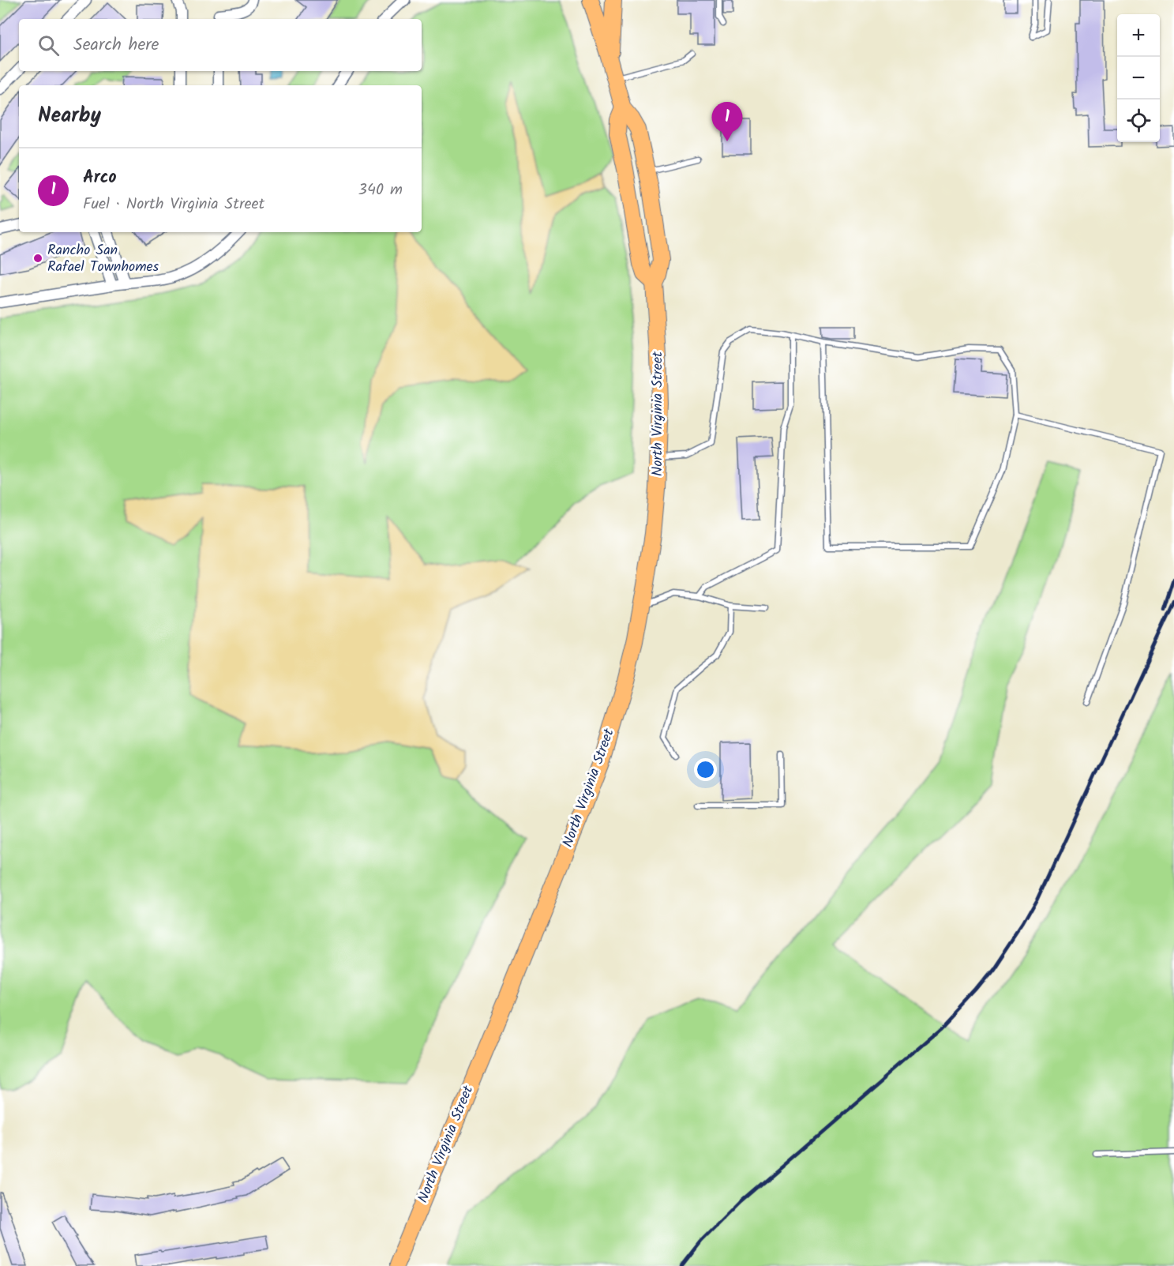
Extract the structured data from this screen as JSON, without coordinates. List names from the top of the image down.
{
  "streets": {
    "main road": ["North Virginia Street"]
  },
  "places": ["Rancho San Rafael Townhomes"],
  "page": {
    "map_buttons": ["+", "−"],
    "search": "Search here",
    "heading": "Nearby",
    "pins": "1",
    "list": [
      {
        "mark": "1",
        "name": "Arco",
        "note": "Fuel · North Virginia Street",
        "value": "340 m"
      }
    ]
  }
}
